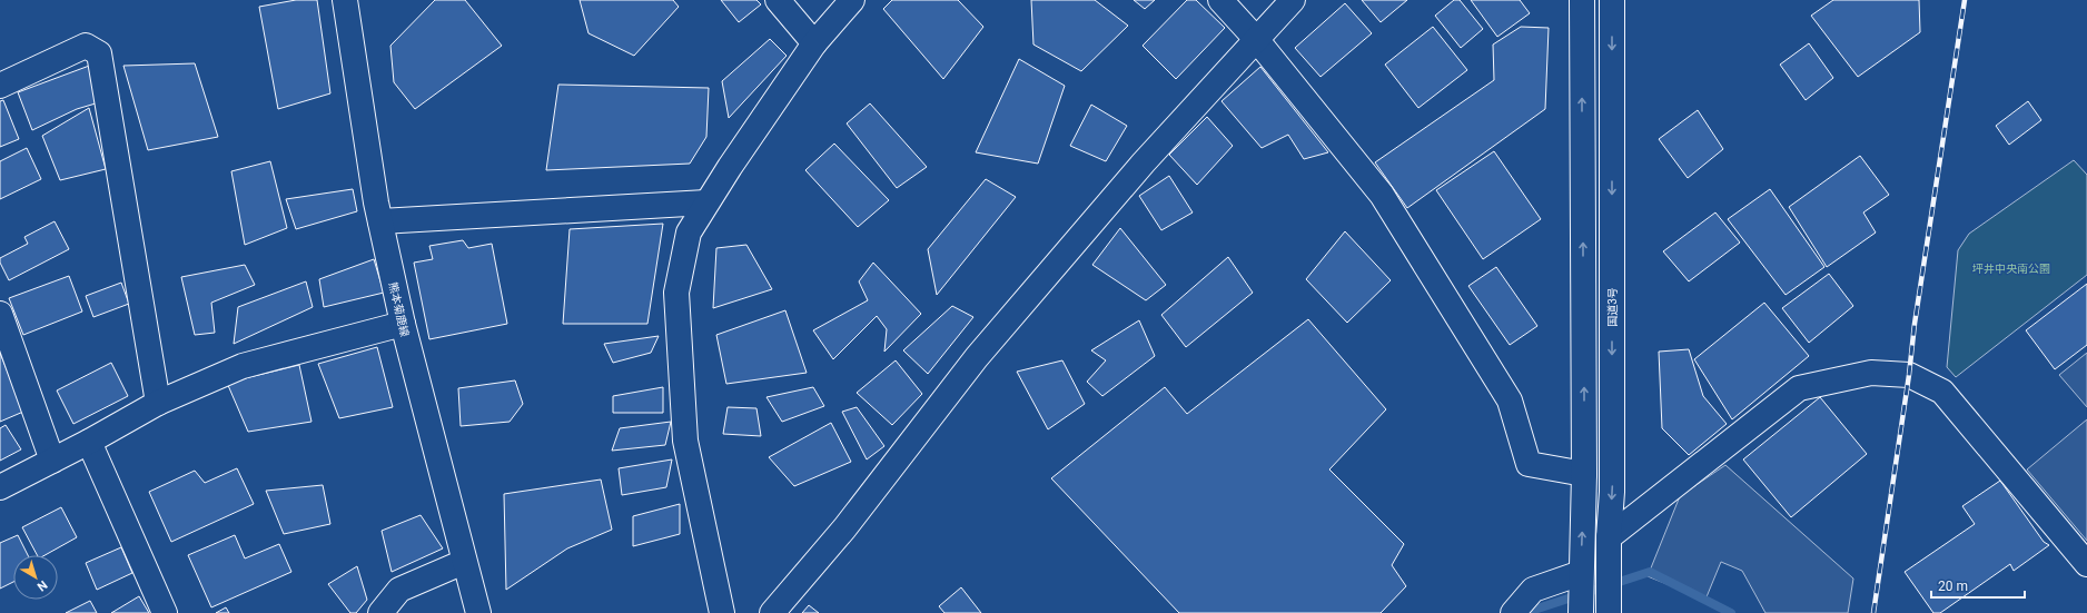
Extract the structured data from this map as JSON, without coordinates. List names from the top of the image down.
{
  "streets": {
    "main road": ["国道3号", "熊本菊鹿線"]
  },
  "parks": ["坪井中央南公園"],
  "scale_bar": "20 m",
  "north": "bottom right"
}
